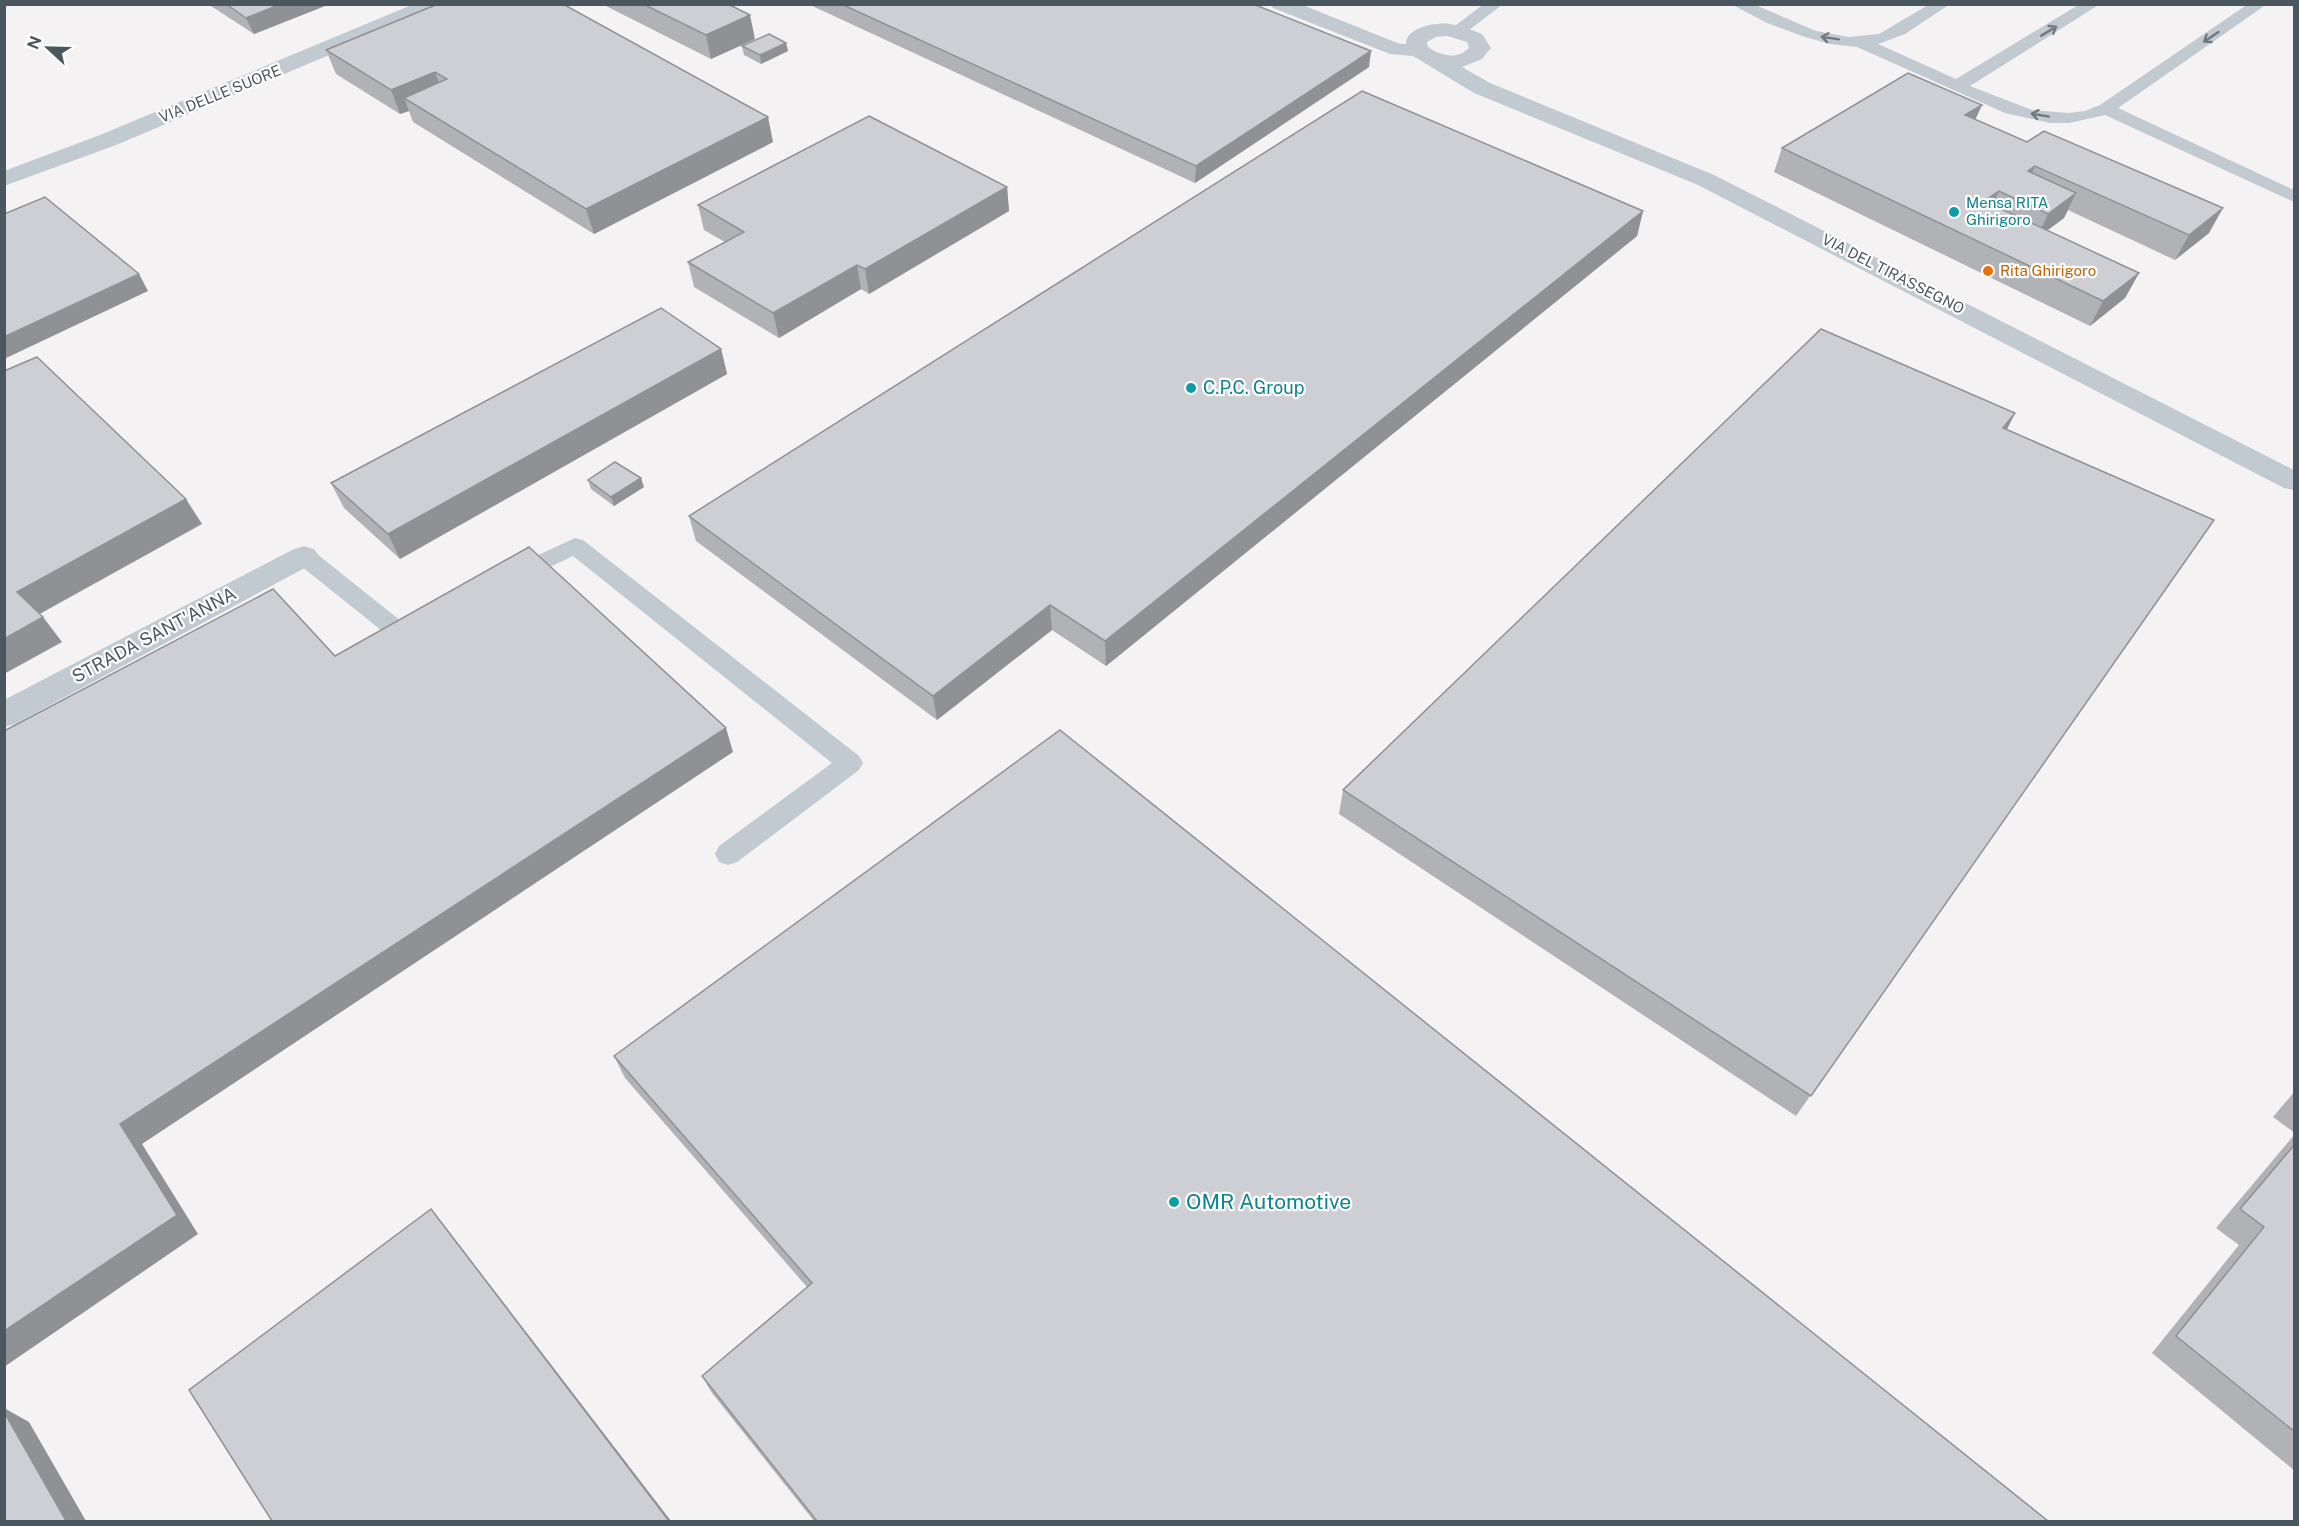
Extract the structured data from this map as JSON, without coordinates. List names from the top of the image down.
{
  "streets": {
    "street": ["VIA DELLE SUORE", "VIA DEL TIRASSEGNO", "STRADA SANT'ANNA"]
  },
  "places": [
    "Mensa RITA Ghirigoro",
    "Rita Ghirigoro",
    "C.P.C. Group",
    "OMR Automotive"
  ],
  "north": "left"
}
